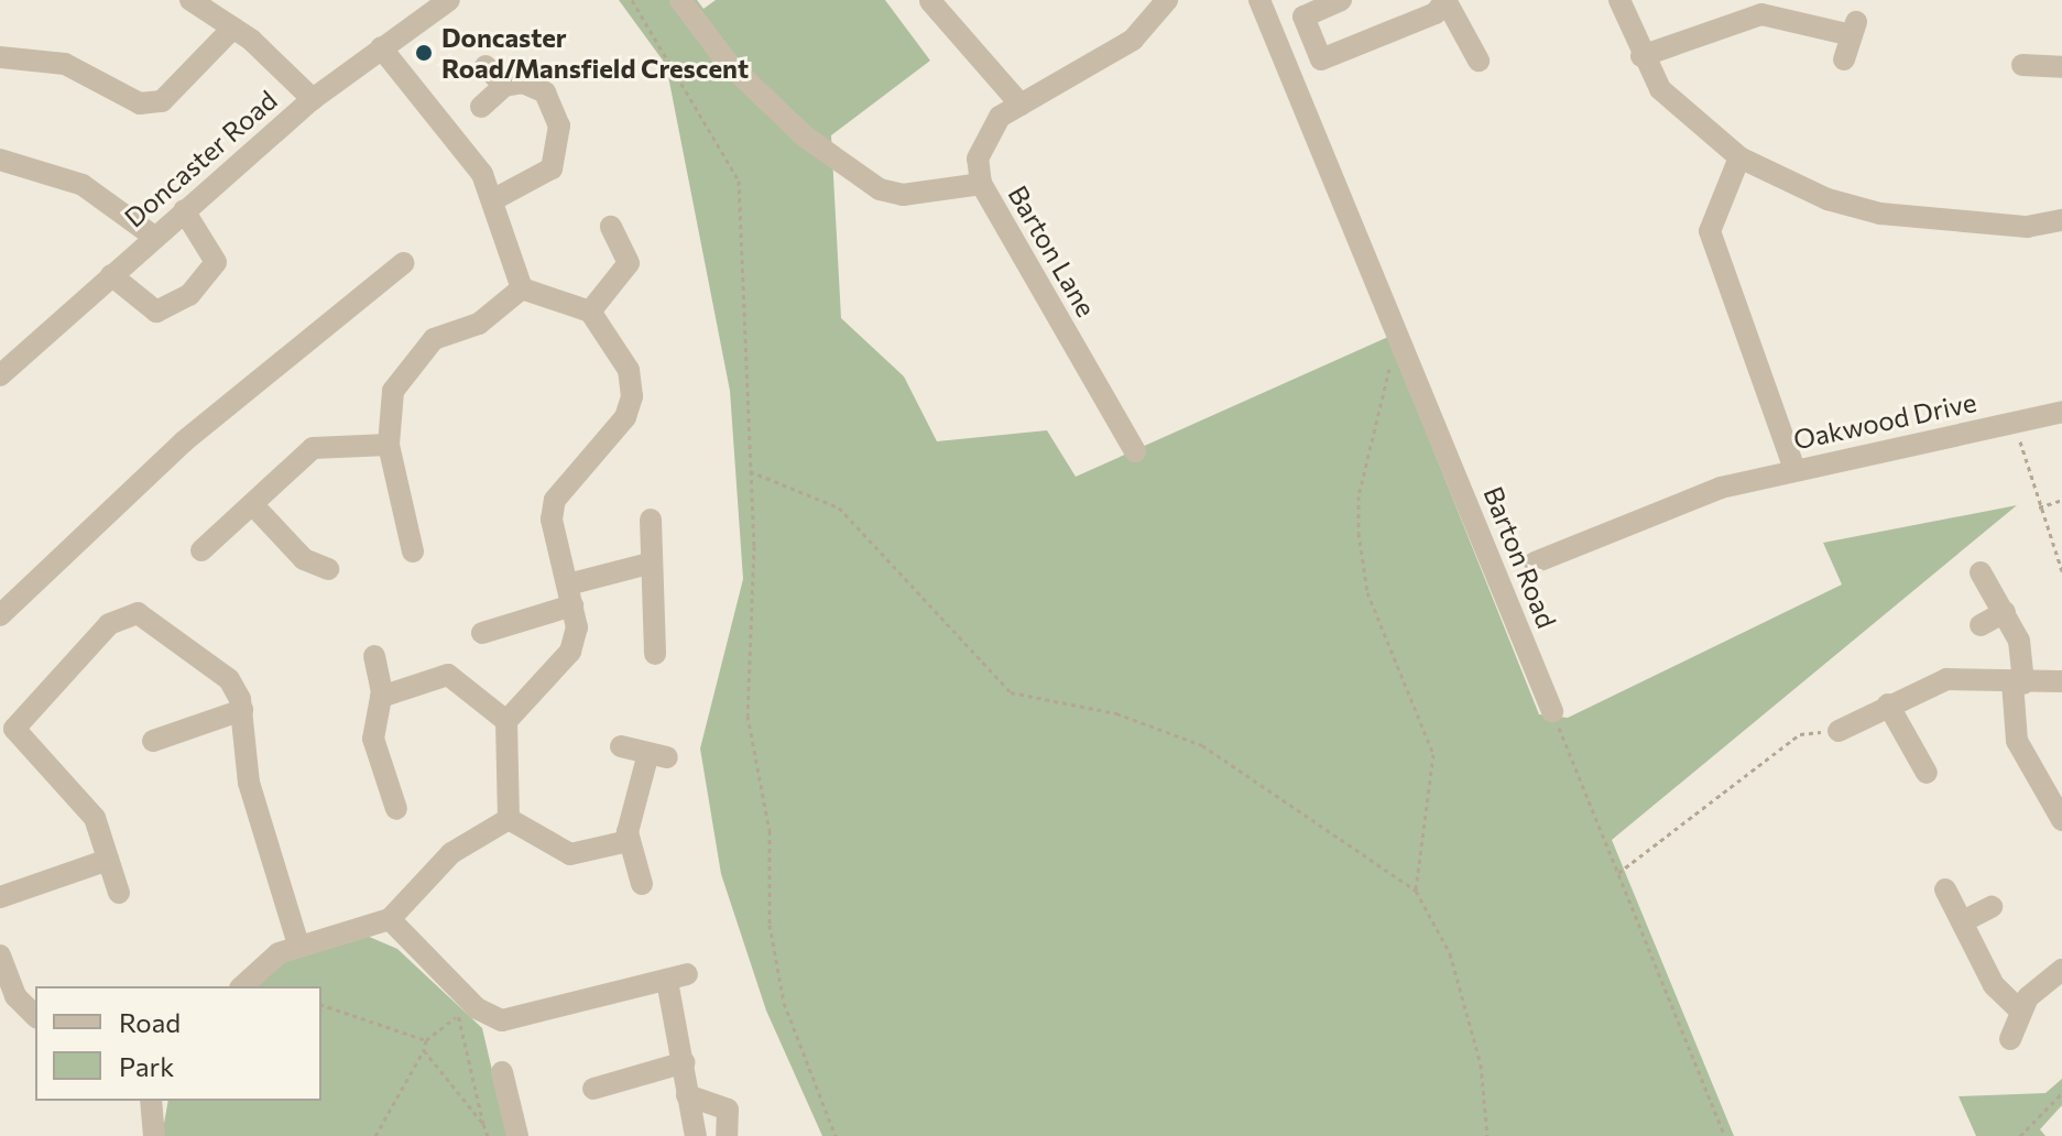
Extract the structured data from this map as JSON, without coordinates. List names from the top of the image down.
{
  "streets": {
    "street": [
      "Doncaster Road",
      "Barton Lane",
      "Oakwood Drive",
      "Barton Road"
    ]
  },
  "places": ["Doncaster Road/Mansfield Crescent"],
  "legend": ["Road", "Park"]
}
